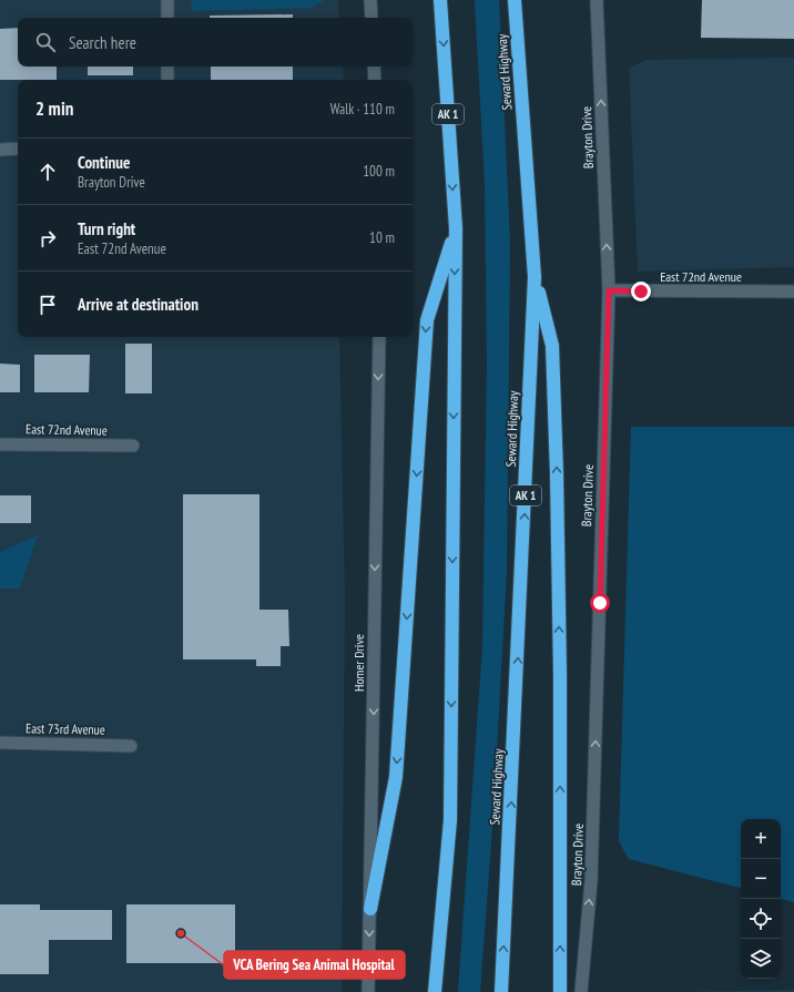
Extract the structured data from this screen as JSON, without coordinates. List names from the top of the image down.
{
  "streets": {
    "highway": ["Seward Highway", "AK 1"],
    "street": [
      "Brayton Drive",
      "East 72nd Avenue",
      "Homer Drive",
      "East 73rd Avenue"
    ]
  },
  "crossings": [
    ["Brayton Drive", "East 72nd Avenue"]
  ],
  "one_way": ["Brayton Drive", "Homer Drive"],
  "places": ["VCA Bering Sea Animal Hospital"],
  "page": {
    "search": "Search here",
    "heading": ["2 min", "Walk · 110 m"],
    "list": [
      ["Continue", "Brayton Drive", "100 m"],
      ["Turn right", "East 72nd Avenue", "10 m"],
      "Arrive at destination"
    ],
    "map_buttons": ["+", "−"]
  }
}
